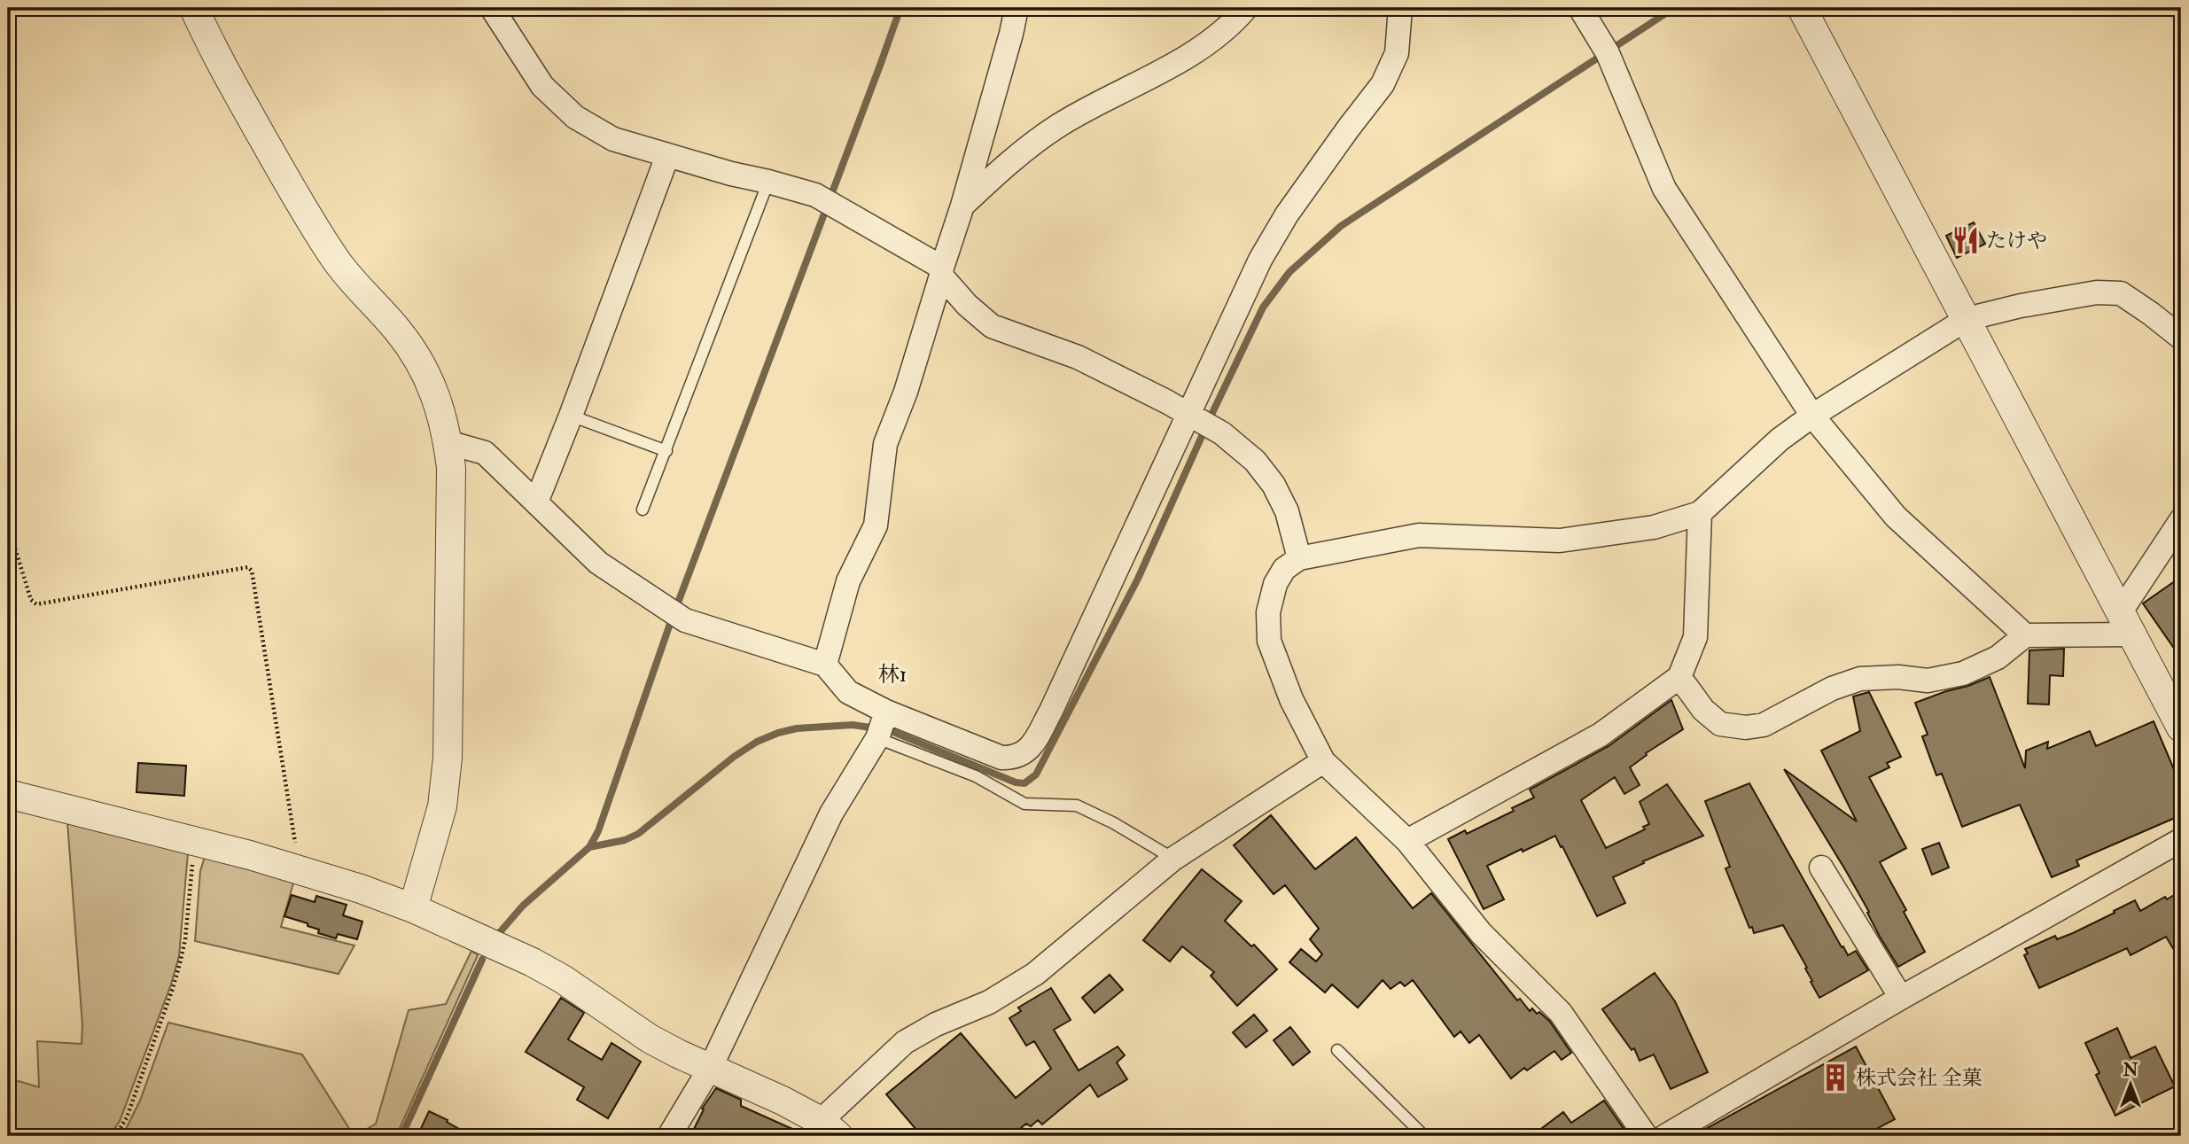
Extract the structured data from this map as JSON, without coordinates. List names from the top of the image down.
{
  "districts": ["林1"],
  "places": {
    "restaurant": ["たけや"],
    "building": ["株式会社 全菓"]
  },
  "north": "top"
}
